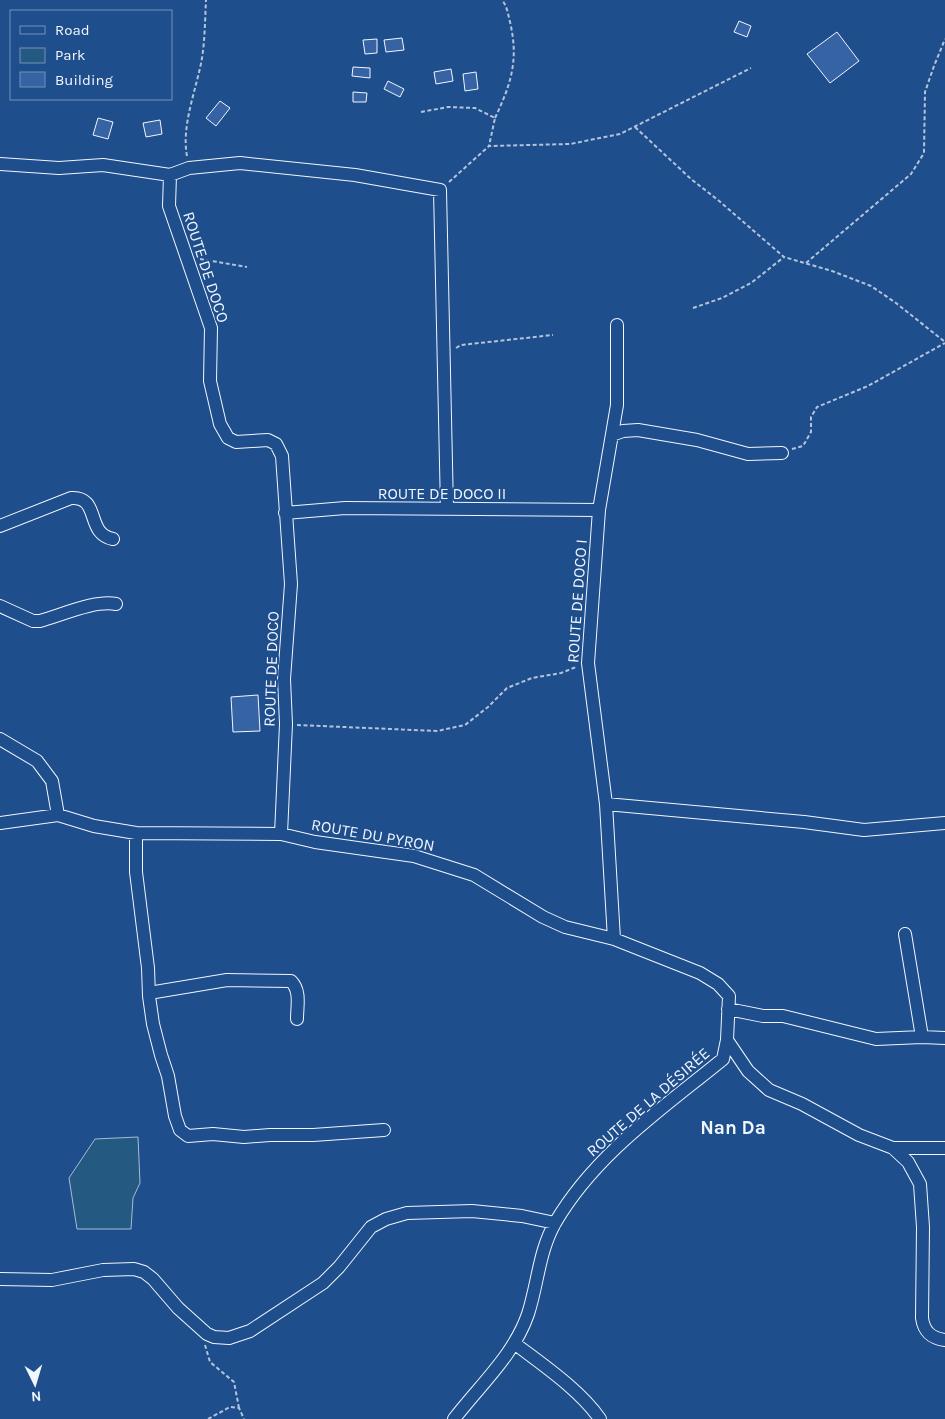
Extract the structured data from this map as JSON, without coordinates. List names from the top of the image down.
{
  "streets": {
    "street": [
      "ROUTE DE DOCO",
      "ROUTE DE DOCO II",
      "ROUTE DE DOCO I",
      "ROUTE DU PYRON",
      "ROUTE DE LA DÉSIRÉE"
    ]
  },
  "crossings": [
    ["ROUTE DE DOCO", "ROUTE DE DOCO II"],
    ["ROUTE DE DOCO", "ROUTE DU PYRON"],
    ["ROUTE DE DOCO II", "ROUTE DE DOCO I"],
    ["ROUTE DE DOCO I", "ROUTE DU PYRON"],
    ["ROUTE DU PYRON", "ROUTE DE LA DÉSIRÉE"]
  ],
  "districts": ["Nan Da"],
  "legend": ["Road", "Park", "Building"],
  "north": "bottom"
}
